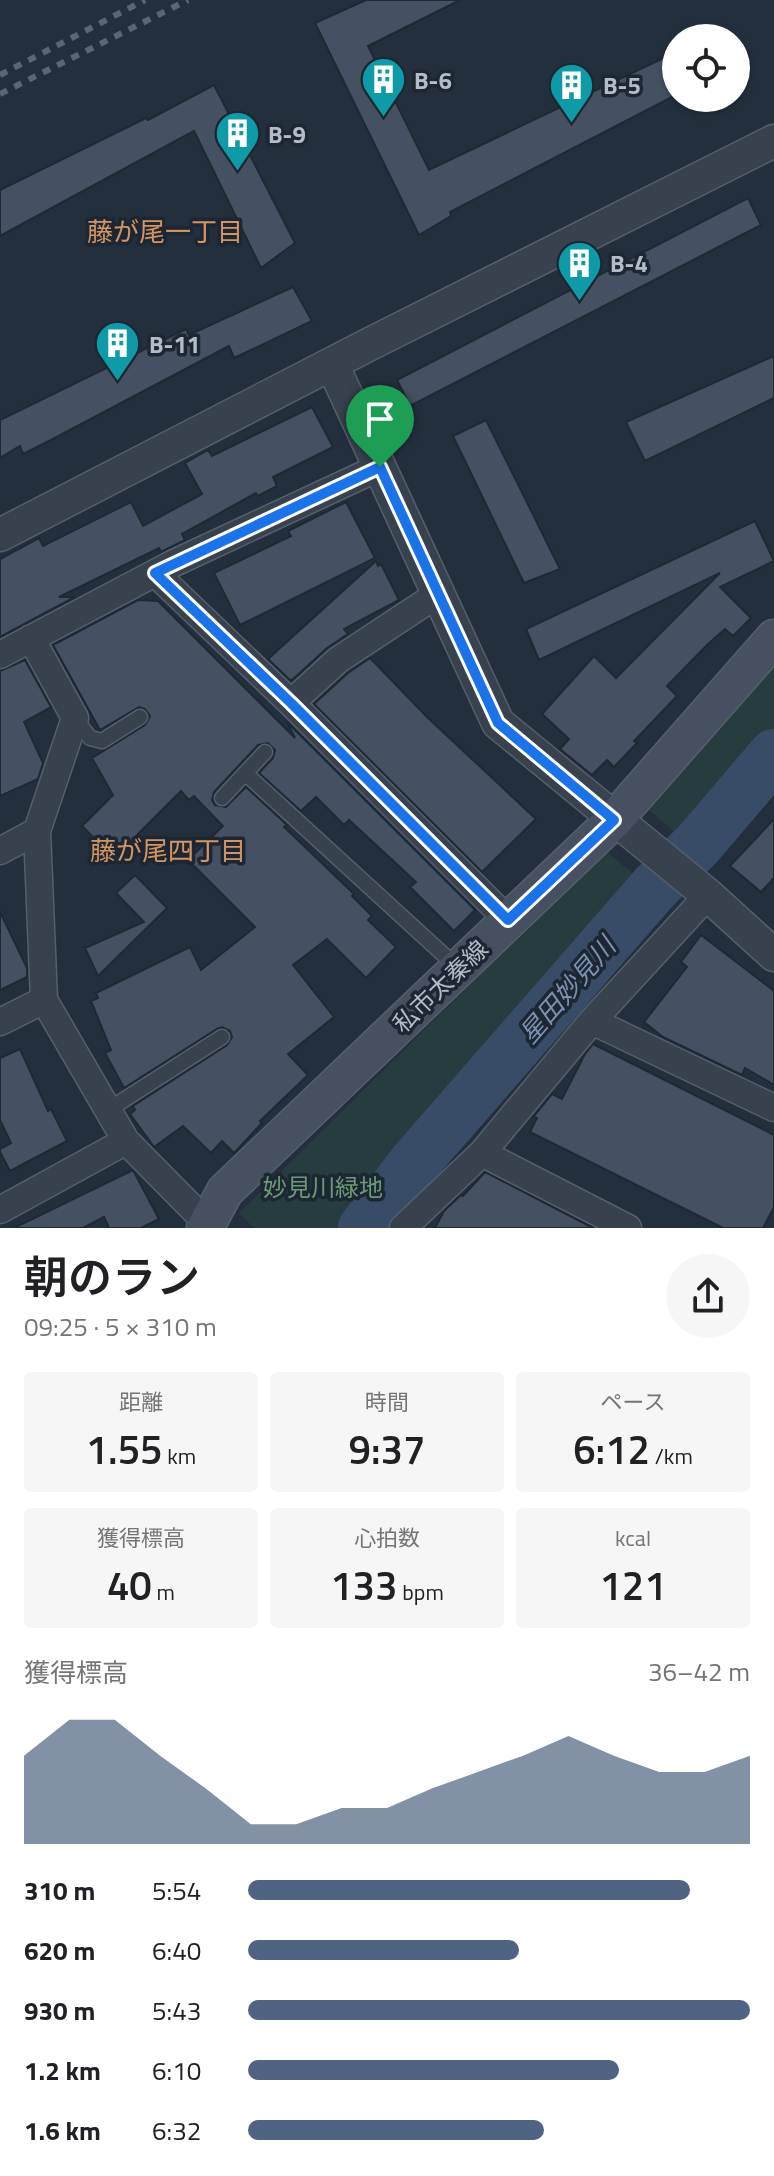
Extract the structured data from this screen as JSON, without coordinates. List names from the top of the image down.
{
  "streets": {
    "main road": ["私市太秦線"]
  },
  "districts": ["藤が尾一丁目", "藤が尾四丁目"],
  "water": ["星田妙見川"],
  "parks": ["妙見川緑地"],
  "places": {
    "building": [
      "B-6",
      "B-5",
      "B-9",
      "B-4",
      "B-11"
    ]
  },
  "page": {
    "heading": ["朝のラン", "09:25 · 5 × 310 m"],
    "stats": [
      ["距離", "1.55 km"],
      ["時間", "9:37"],
      ["ペース", "6:12 /km"],
      ["獲得標高", "40 m"],
      ["心拍数", "133 bpm"],
      ["kcal", "121"]
    ],
    "chart": ["獲得標高", "36–42 m"],
    "list": [
      {
        "name": "310 m",
        "note": "5:54"
      },
      {
        "name": "620 m",
        "note": "6:40"
      },
      {
        "name": "930 m",
        "note": "5:43"
      },
      {
        "name": "1.2 km",
        "note": "6:10"
      },
      {
        "name": "1.6 km",
        "note": "6:32"
      }
    ]
  }
}
